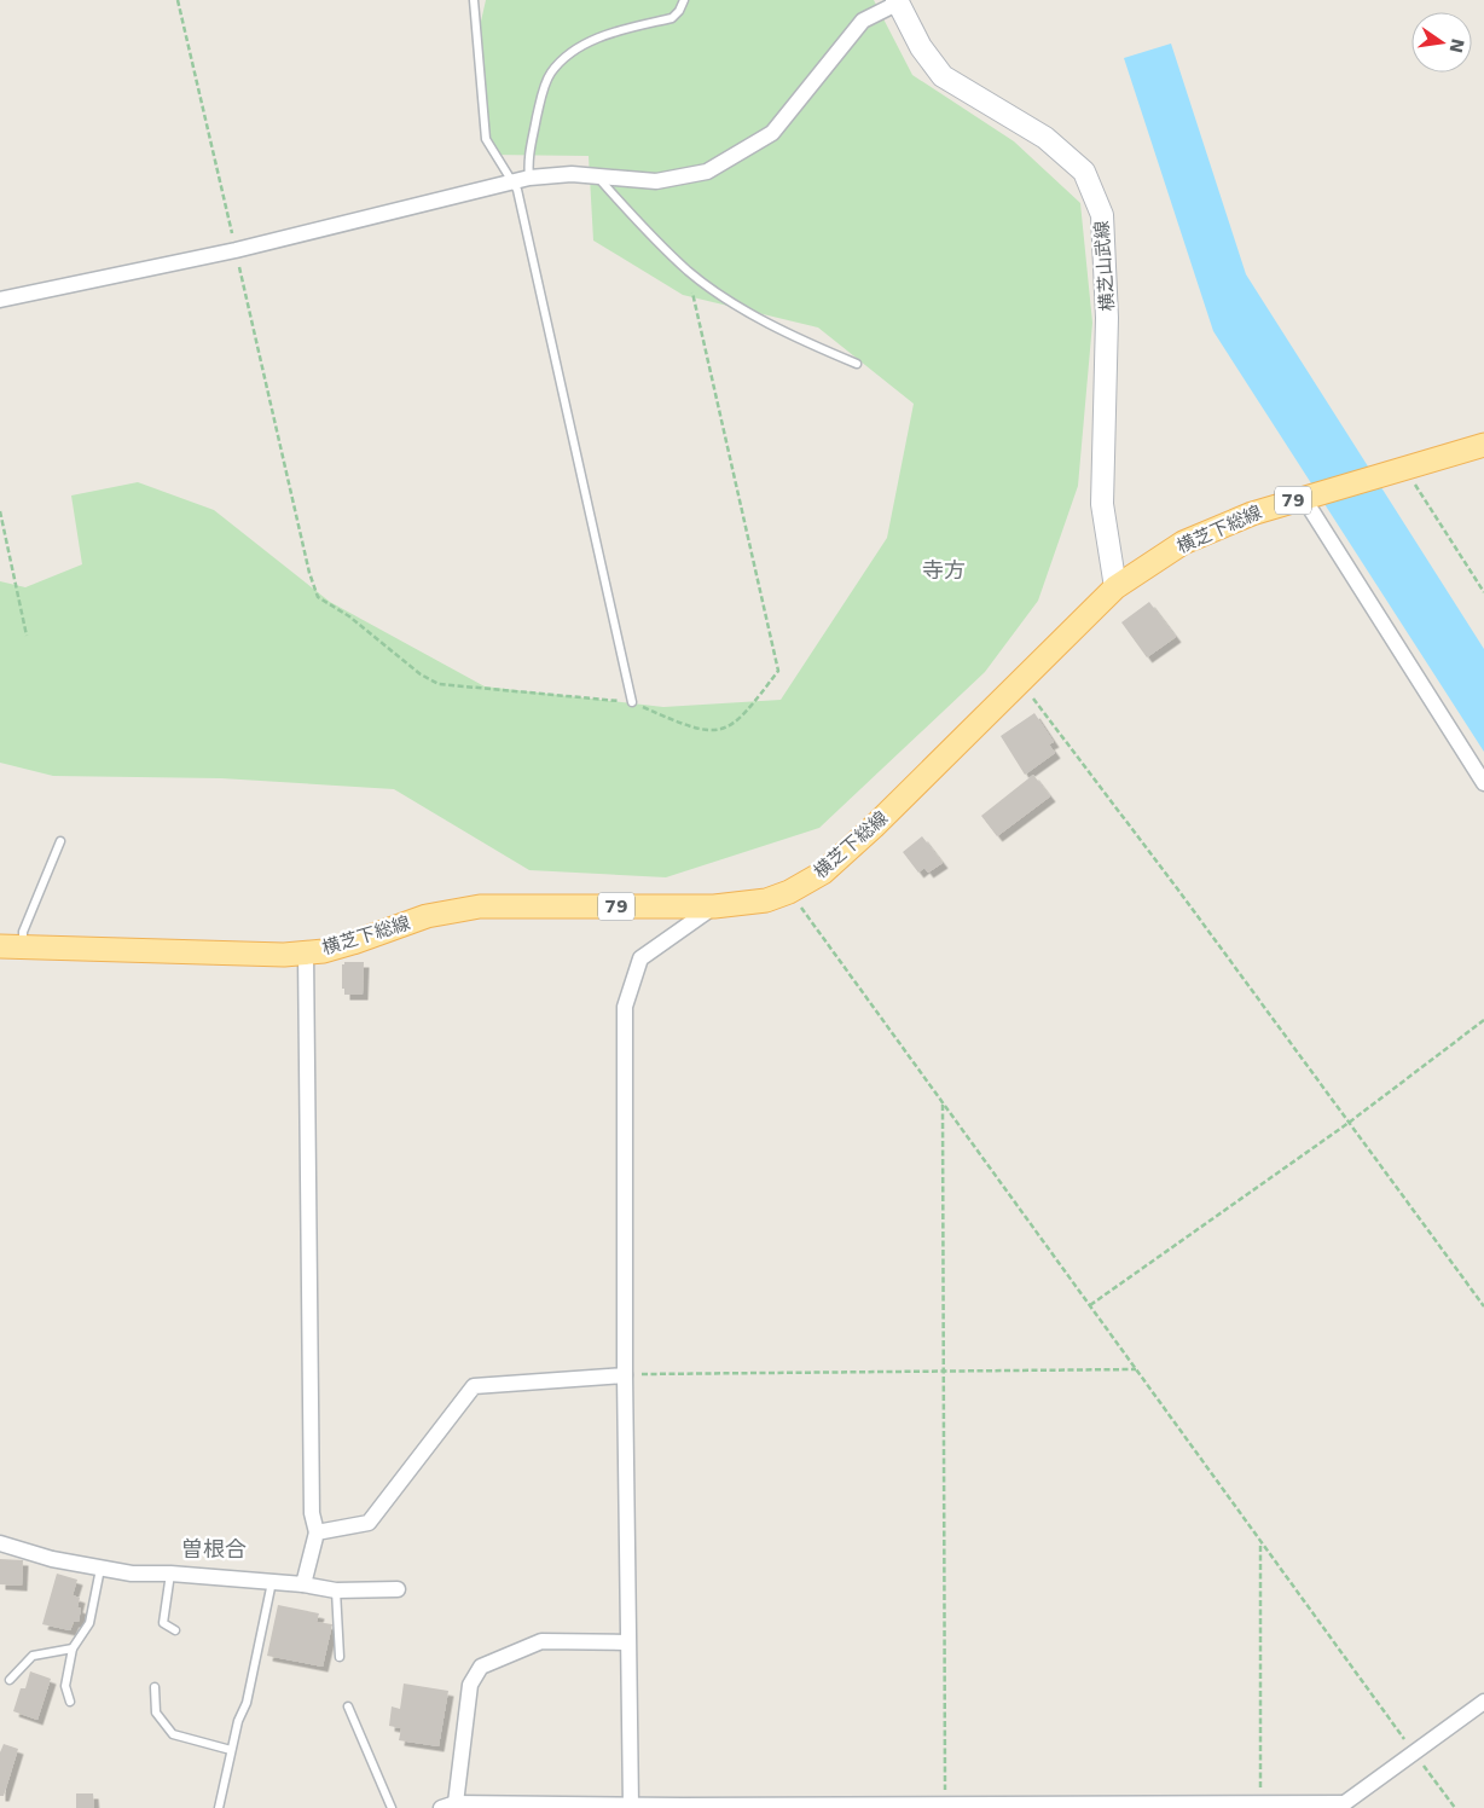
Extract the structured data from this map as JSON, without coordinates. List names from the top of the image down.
{
  "streets": {
    "main road": ["横芝山武線", "79", "横芝下総線"]
  },
  "crossings": [
    ["横芝山武線", "横芝下総線"]
  ],
  "districts": ["寺方", "曽根合"],
  "north": "right"
}
